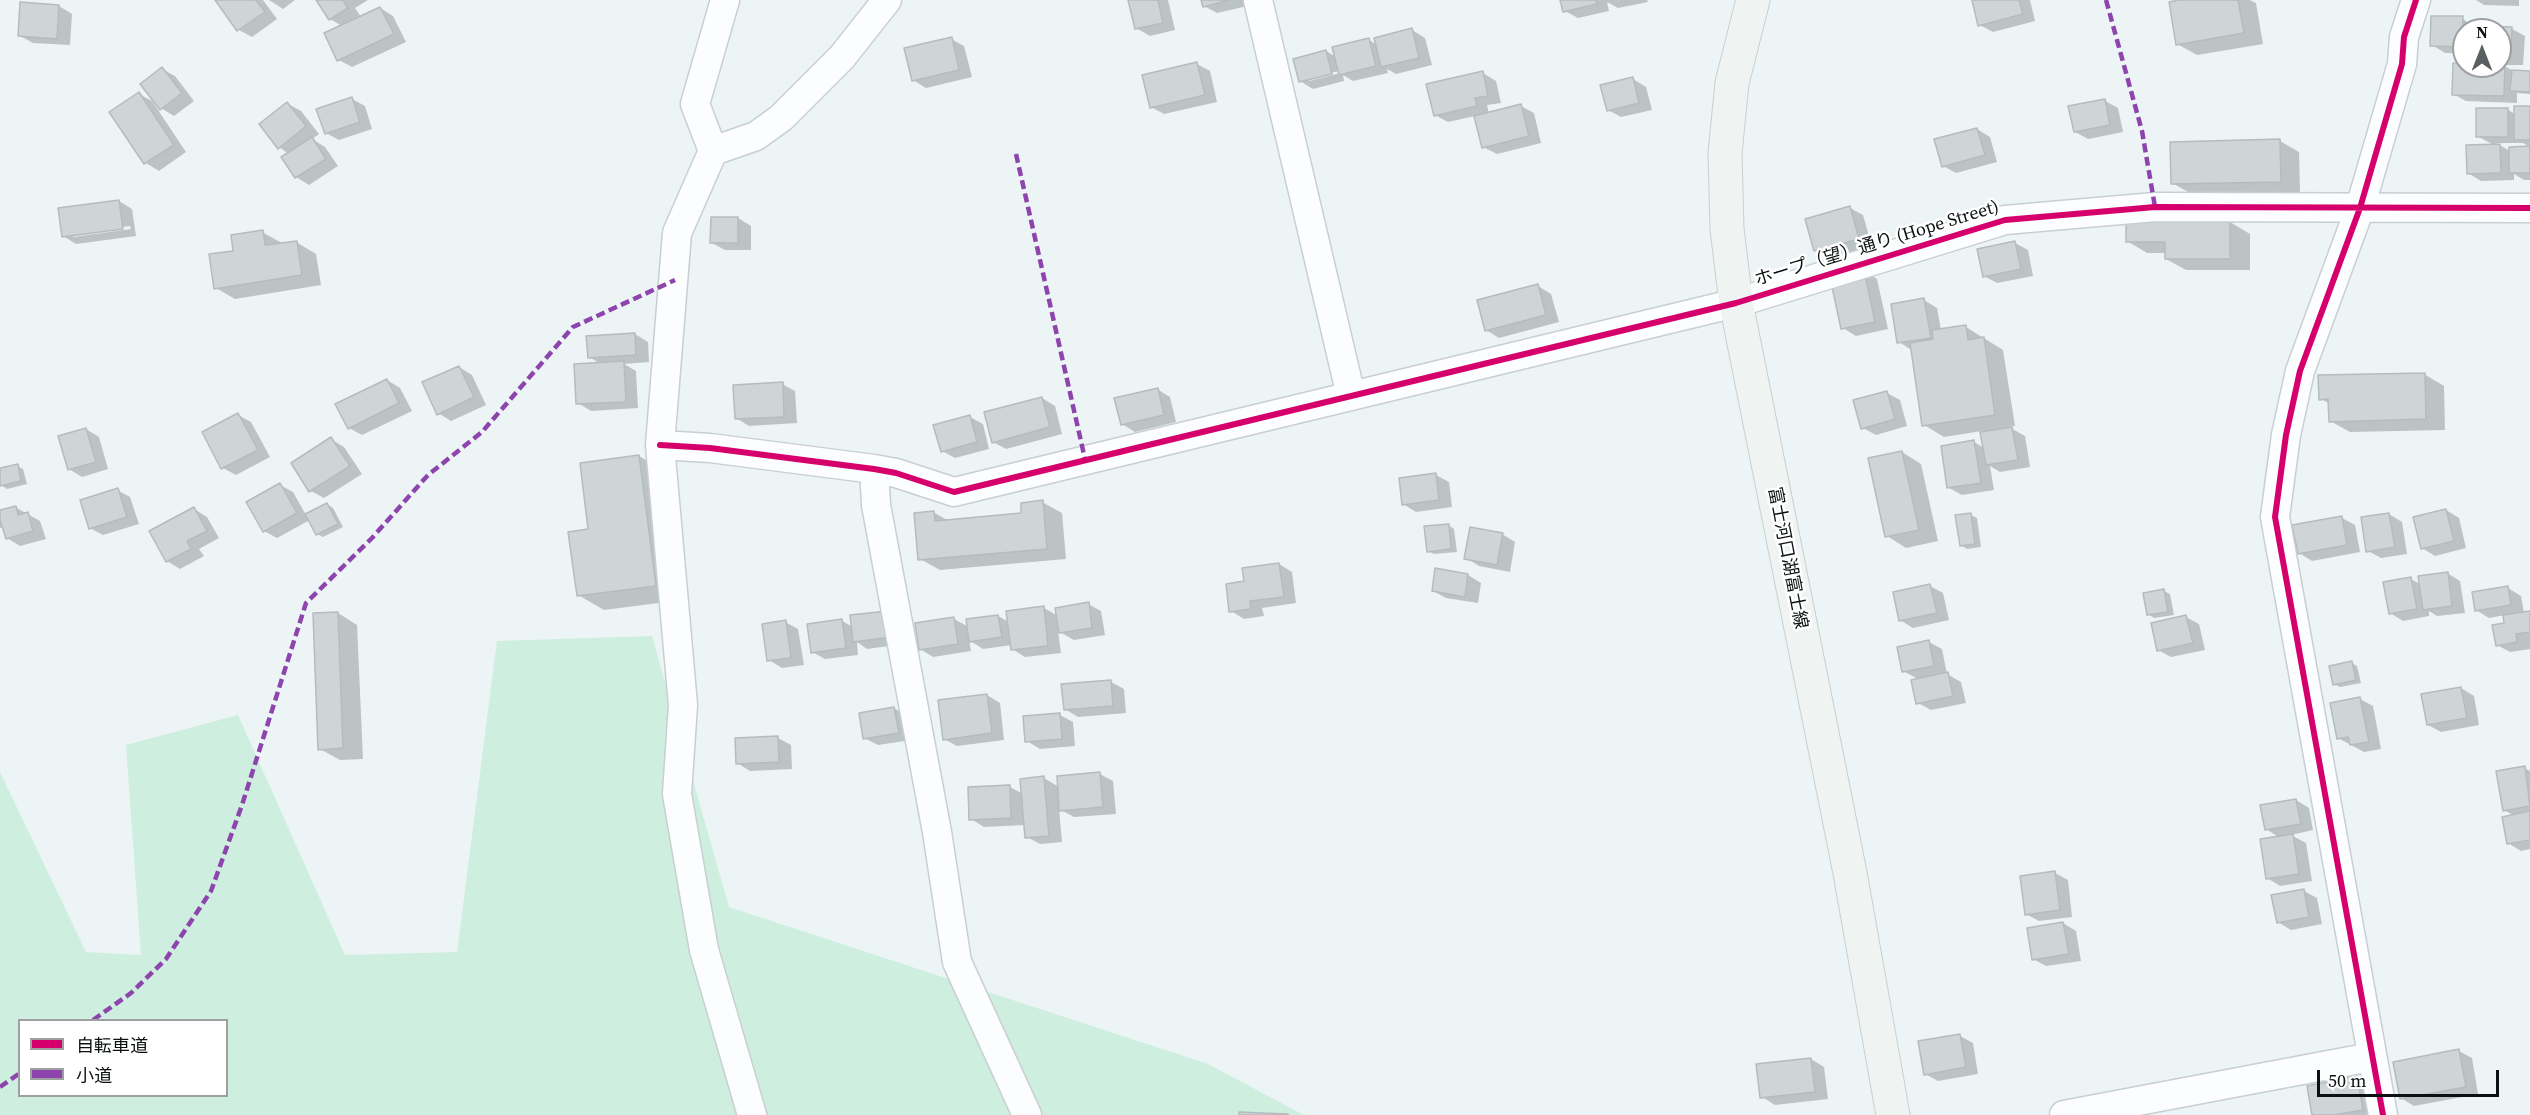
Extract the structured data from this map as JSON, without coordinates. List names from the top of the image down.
{
  "streets": {
    "main road": ["富士河口湖富士線"],
    "street": ["ホープ（望）通り (Hope Street)"]
  },
  "crossings": [
    ["ホープ（望）通り (Hope Street)", "富士河口湖富士線"]
  ],
  "legend": ["自転車道", "小道"],
  "scale_bar": "50 m",
  "north": "top"
}
